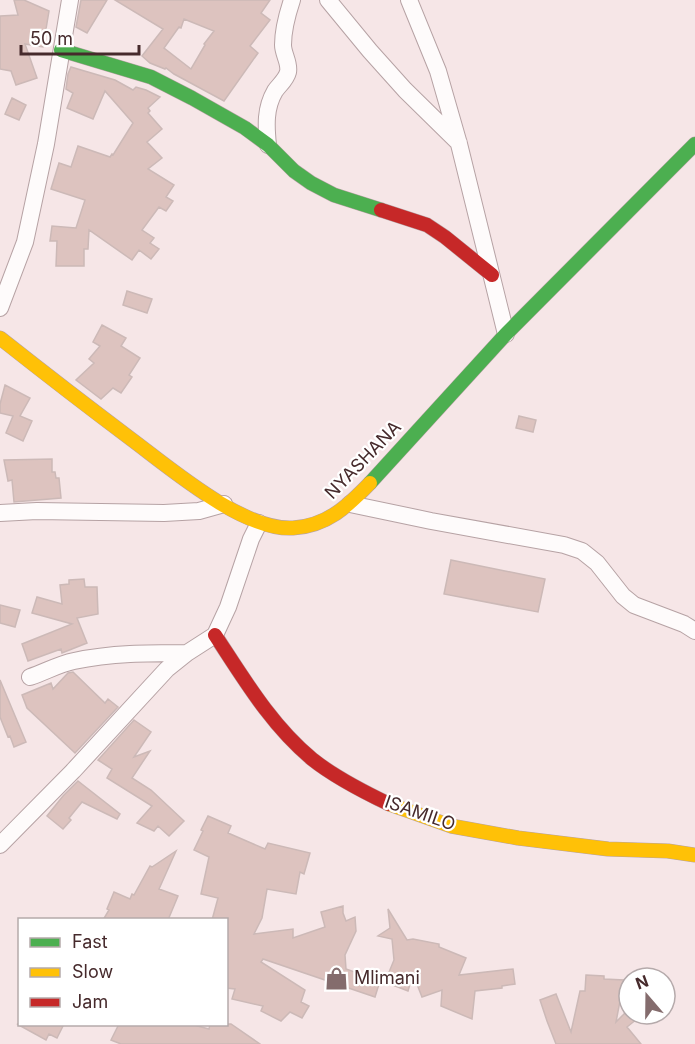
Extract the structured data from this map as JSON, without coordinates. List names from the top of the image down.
{
  "streets": {
    "street": ["NYASHANA", "ISAMILO"]
  },
  "places": {
    "shop": ["Mlimani"]
  },
  "legend": ["Fast", "Slow", "Jam"],
  "scale_bar": "50 m",
  "north": "top"
}
